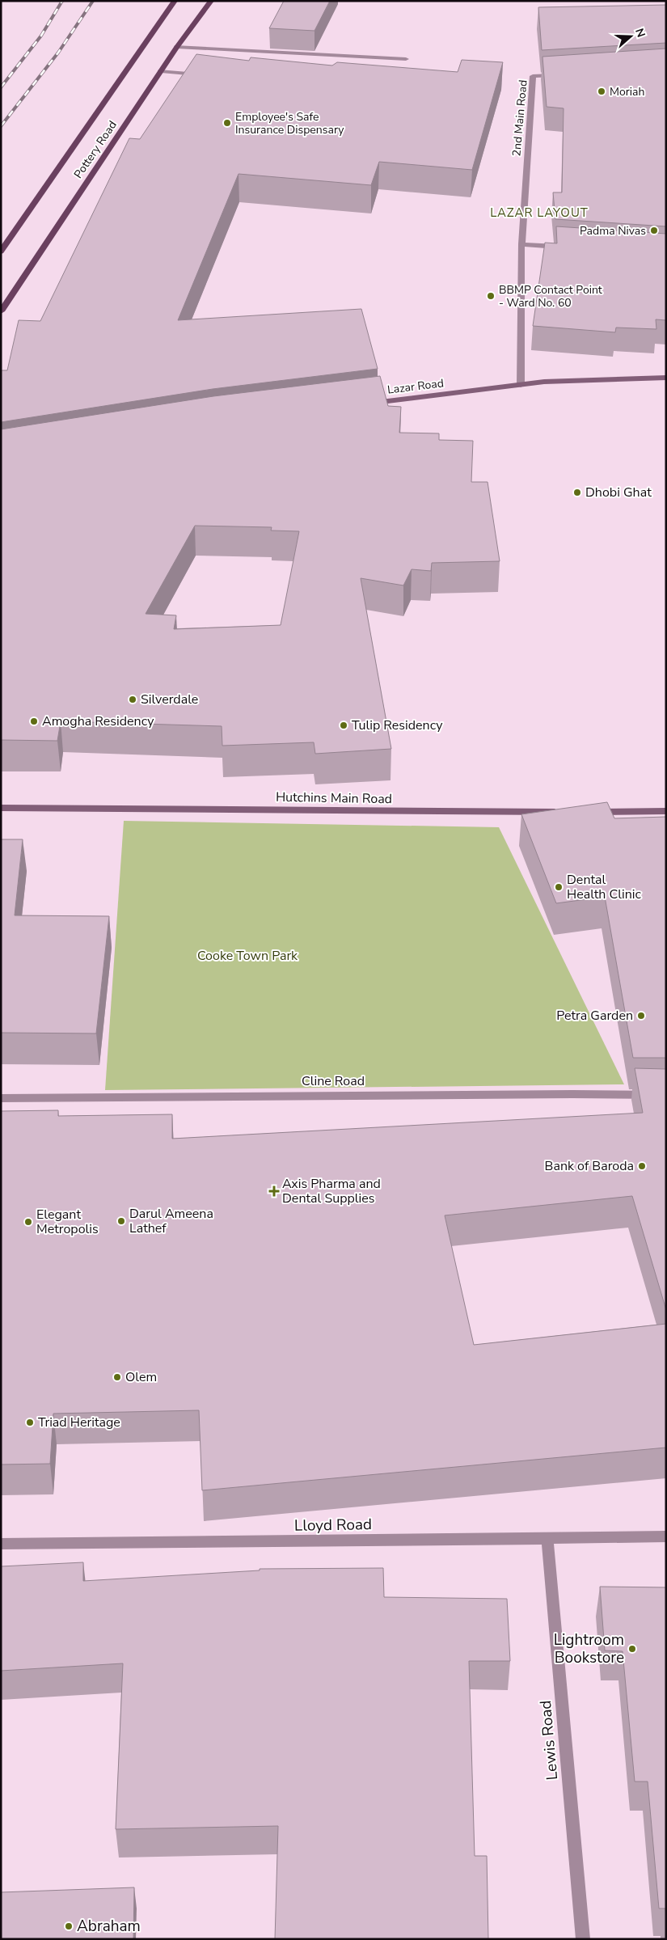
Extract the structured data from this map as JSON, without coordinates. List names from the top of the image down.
{
  "streets": {
    "main road": ["Pottery Road"],
    "street": [
      "2nd Main Road",
      "Lazar Road",
      "Hutchins Main Road",
      "Cline Road",
      "Lloyd Road",
      "Lewis Road"
    ]
  },
  "crossings": [
    ["Lloyd Road", "Lewis Road"]
  ],
  "districts": ["LAZAR LAYOUT"],
  "parks": ["Cooke Town Park"],
  "places": {
    "other": [
      "Moriah",
      "Employee's Safe Insurance Dispensary",
      "Padma Nivas",
      "BBMP Contact Point - Ward No. 60",
      "Dhobi Ghat",
      "Silverdale",
      "Amogha Residency",
      "Tulip Residency",
      "Dental Health Clinic",
      "Petra Garden",
      "Bank of Baroda",
      "Darul Ameena Lathef",
      "Elegant Metropolis",
      "Olem",
      "Triad Heritage",
      "Lightroom Bookstore",
      "Abraham"
    ],
    "health": ["Axis Pharma and Dental Supplies"]
  },
  "north": "right"
}
